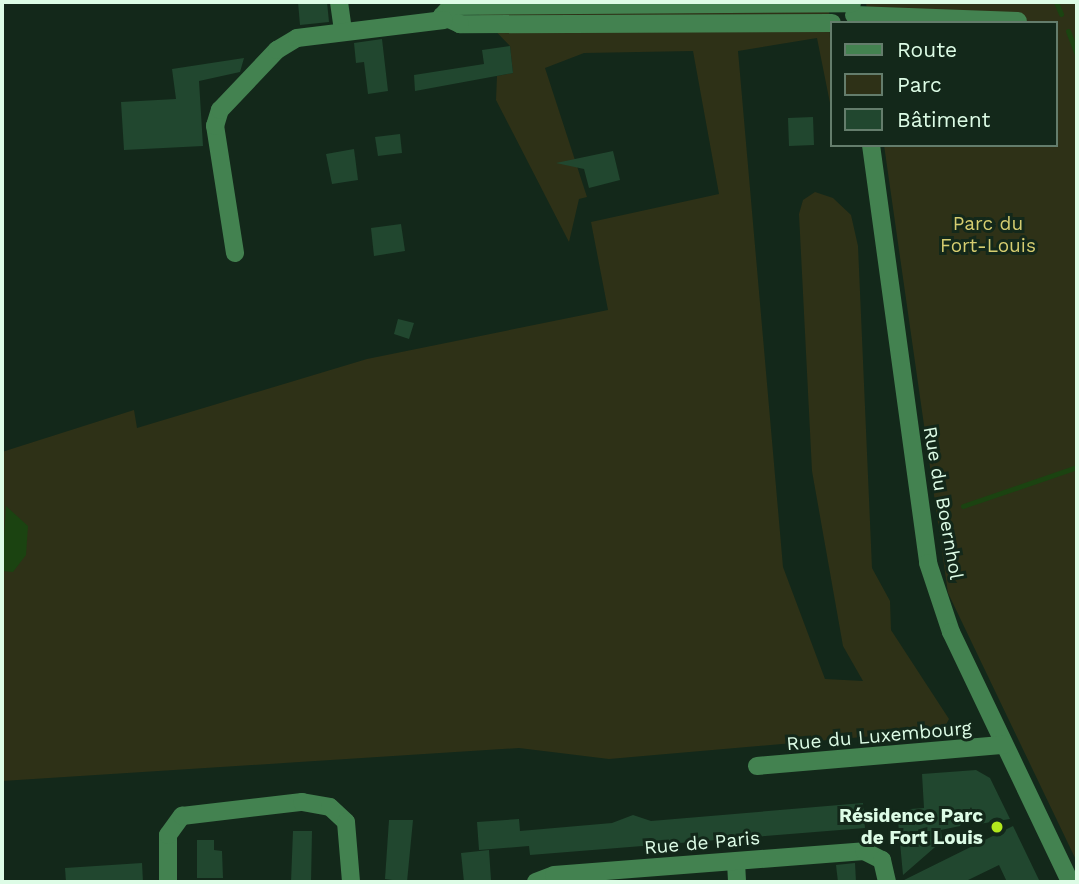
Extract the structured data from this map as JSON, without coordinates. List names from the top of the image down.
{
  "streets": {
    "street": ["Rue du Boernhol", "Rue du Luxembourg", "Rue de Paris"]
  },
  "crossings": [
    ["Rue du Boernhol", "Rue du Luxembourg"]
  ],
  "parks": ["Parc du Fort-Louis"],
  "places": ["Résidence Parc de Fort Louis"],
  "legend": ["Route", "Parc", "Bâtiment"]
}
